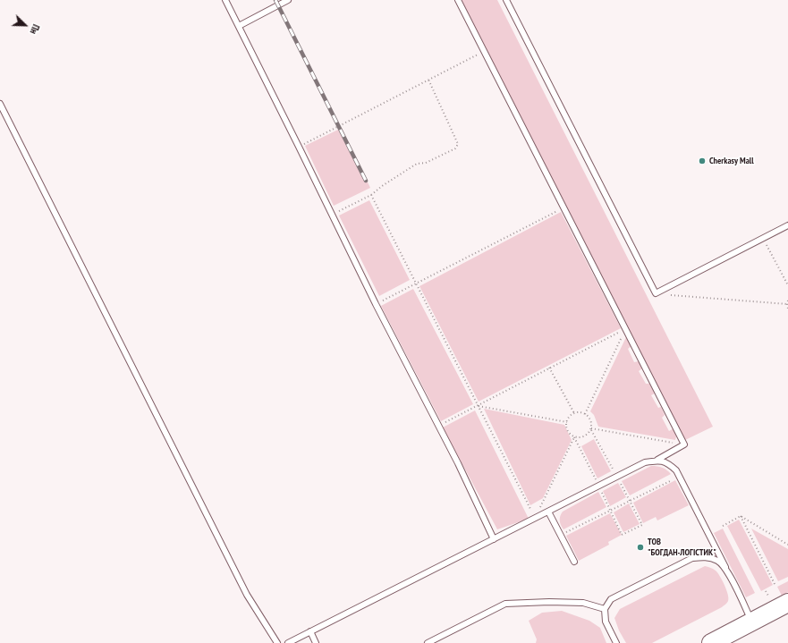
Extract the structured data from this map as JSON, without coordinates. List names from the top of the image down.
{
  "places": ["Cherkasy Mall", "ТОВ \"БОГДАН-ЛОГІСТИК\""],
  "north": "bottom right"
}
